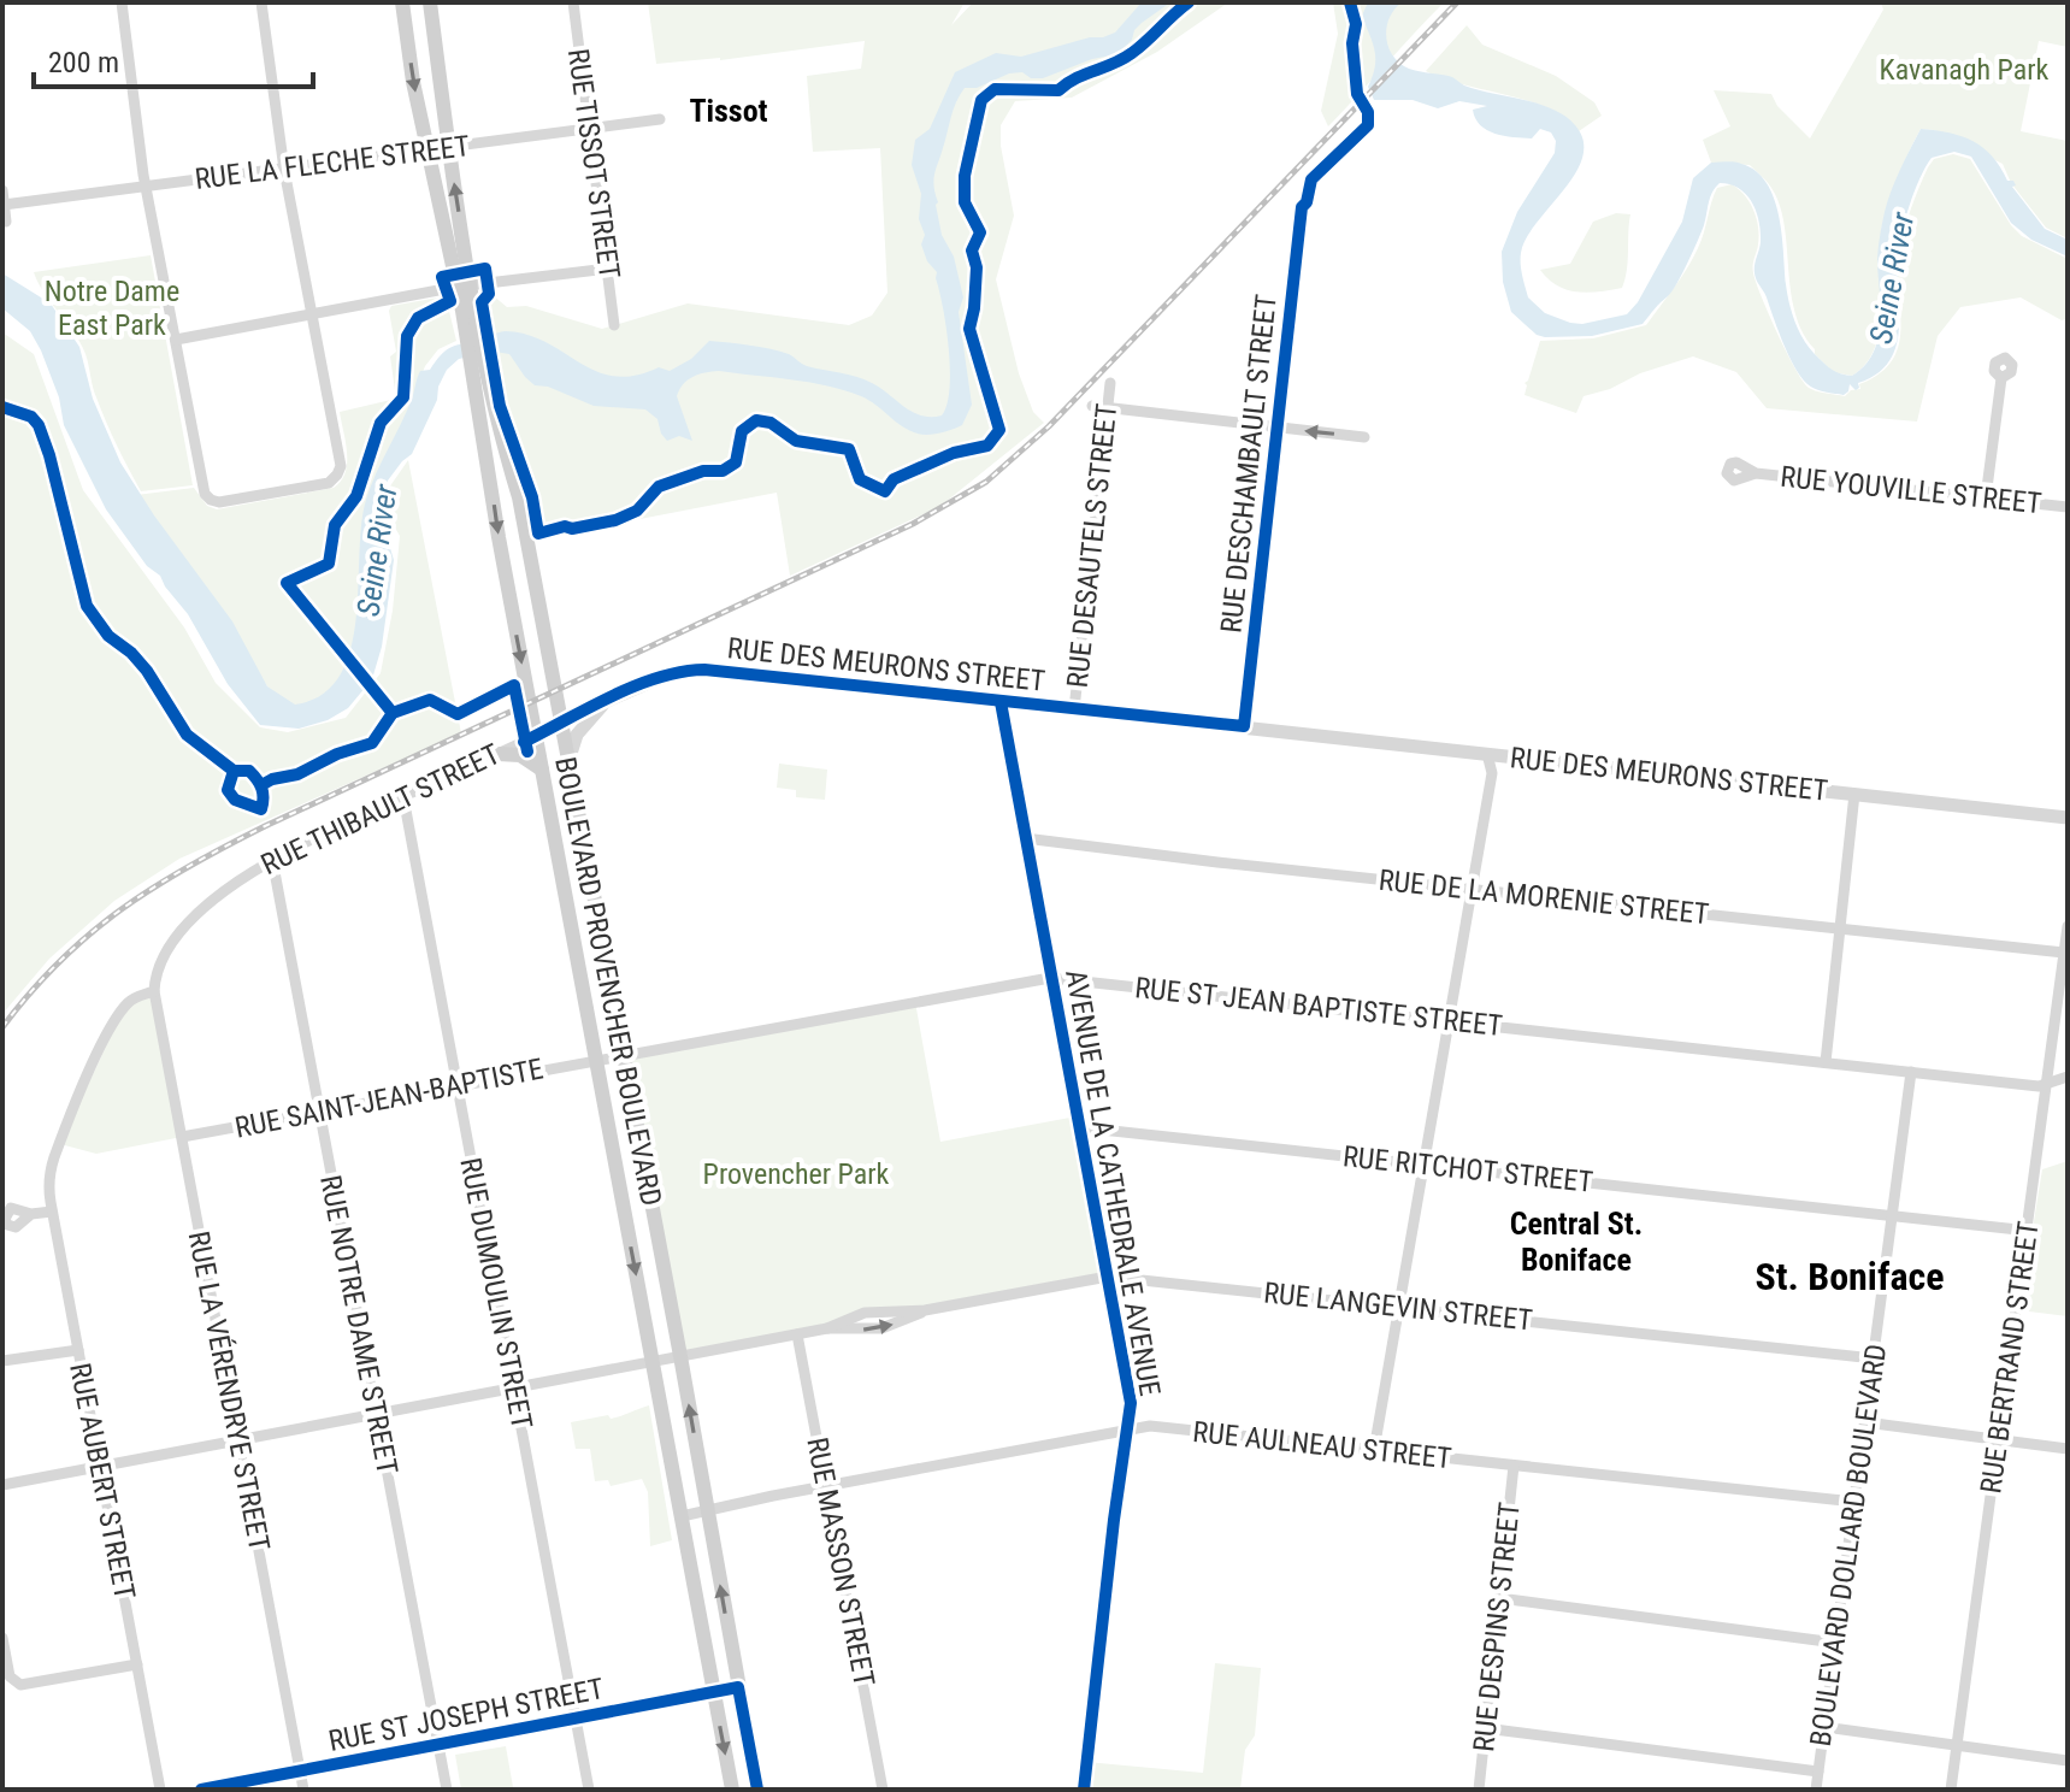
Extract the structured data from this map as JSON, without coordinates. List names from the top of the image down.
{
  "streets": {
    "main road": ["RUE DES MEURONS STREET", "BOULEVARD PROVENCHER BOULEVARD"],
    "street": [
      "RUE LA FLECHE STREET",
      "RUE TISSOT STREET",
      "RUE DESCHAMBAULT STREET",
      "RUE YOUVILLE STREET",
      "RUE DESAUTELS STREET",
      "RUE THIBAULT STREET",
      "RUE DE LA MORENIE STREET",
      "RUE ST JEAN BAPTISTE STREET",
      "RUE SAINT-JEAN-BAPTISTE",
      "RUE RITCHOT STREET",
      "AVENUE DE LA CATHEDRALE AVENUE",
      "RUE DUMOULIN STREET",
      "RUE LANGEVIN STREET",
      "RUE NOTRE DAME STREET",
      "RUE BERTRAND STREET",
      "RUE LA VÉRENDRYE STREET",
      "RUE AULNEAU STREET",
      "RUE AUBERT STREET",
      "BOULEVARD DOLLARD BOULEVARD",
      "RUE MASSON STREET",
      "RUE DESPINS STREET",
      "RUE ST JOSEPH STREET"
    ]
  },
  "crossings": [
    ["RUE LA FLECHE STREET", "RUE TISSOT STREET"],
    ["RUE LA FLECHE STREET", "BOULEVARD PROVENCHER BOULEVARD"],
    ["RUE DESCHAMBAULT STREET", "RUE DES MEURONS STREET"],
    ["RUE DESAUTELS STREET", "RUE DES MEURONS STREET"],
    ["RUE DES MEURONS STREET", "RUE THIBAULT STREET"],
    ["RUE DES MEURONS STREET", "BOULEVARD PROVENCHER BOULEVARD"],
    ["RUE DES MEURONS STREET", "AVENUE DE LA CATHEDRALE AVENUE"],
    ["RUE THIBAULT STREET", "BOULEVARD PROVENCHER BOULEVARD"],
    ["RUE THIBAULT STREET", "RUE DUMOULIN STREET"],
    ["RUE THIBAULT STREET", "RUE NOTRE DAME STREET"],
    ["RUE THIBAULT STREET", "RUE LA VÉRENDRYE STREET"],
    ["RUE THIBAULT STREET", "RUE AUBERT STREET"],
    ["RUE DE LA MORENIE STREET", "AVENUE DE LA CATHEDRALE AVENUE"],
    ["RUE DE LA MORENIE STREET", "RUE BERTRAND STREET"],
    ["BOULEVARD PROVENCHER BOULEVARD", "RUE ST JEAN BAPTISTE STREET"],
    ["BOULEVARD PROVENCHER BOULEVARD", "RUE SAINT-JEAN-BAPTISTE"],
    ["BOULEVARD PROVENCHER BOULEVARD", "RUE LANGEVIN STREET"],
    ["BOULEVARD PROVENCHER BOULEVARD", "RUE AULNEAU STREET"],
    ["BOULEVARD PROVENCHER BOULEVARD", "RUE ST JOSEPH STREET"],
    ["RUE ST JEAN BAPTISTE STREET", "RUE SAINT-JEAN-BAPTISTE"],
    ["RUE ST JEAN BAPTISTE STREET", "AVENUE DE LA CATHEDRALE AVENUE"],
    ["RUE ST JEAN BAPTISTE STREET", "RUE BERTRAND STREET"],
    ["RUE ST JEAN BAPTISTE STREET", "BOULEVARD DOLLARD BOULEVARD"],
    ["RUE SAINT-JEAN-BAPTISTE", "RUE DUMOULIN STREET"],
    ["RUE SAINT-JEAN-BAPTISTE", "RUE NOTRE DAME STREET"],
    ["RUE SAINT-JEAN-BAPTISTE", "RUE LA VÉRENDRYE STREET"],
    ["RUE RITCHOT STREET", "AVENUE DE LA CATHEDRALE AVENUE"],
    ["RUE RITCHOT STREET", "RUE BERTRAND STREET"],
    ["RUE RITCHOT STREET", "BOULEVARD DOLLARD BOULEVARD"],
    ["AVENUE DE LA CATHEDRALE AVENUE", "RUE LANGEVIN STREET"],
    ["AVENUE DE LA CATHEDRALE AVENUE", "RUE AULNEAU STREET"],
    ["RUE DUMOULIN STREET", "RUE LANGEVIN STREET"],
    ["RUE DUMOULIN STREET", "RUE ST JOSEPH STREET"],
    ["RUE LANGEVIN STREET", "RUE NOTRE DAME STREET"],
    ["RUE LANGEVIN STREET", "RUE LA VÉRENDRYE STREET"],
    ["RUE LANGEVIN STREET", "RUE AUBERT STREET"],
    ["RUE LANGEVIN STREET", "BOULEVARD DOLLARD BOULEVARD"],
    ["RUE LANGEVIN STREET", "RUE MASSON STREET"],
    ["RUE NOTRE DAME STREET", "RUE ST JOSEPH STREET"],
    ["RUE LA VÉRENDRYE STREET", "RUE AUBERT STREET"],
    ["RUE LA VÉRENDRYE STREET", "RUE ST JOSEPH STREET"],
    ["RUE AULNEAU STREET", "BOULEVARD DOLLARD BOULEVARD"],
    ["RUE AULNEAU STREET", "RUE MASSON STREET"],
    ["RUE AULNEAU STREET", "RUE DESPINS STREET"]
  ],
  "districts": ["Tissot", "Central St. Boniface", "St. Boniface"],
  "water": ["Seine River"],
  "parks": ["Kavanagh Park", "Notre Dame East Park", "Provencher Park"],
  "scale_bar": "200 m"
}
